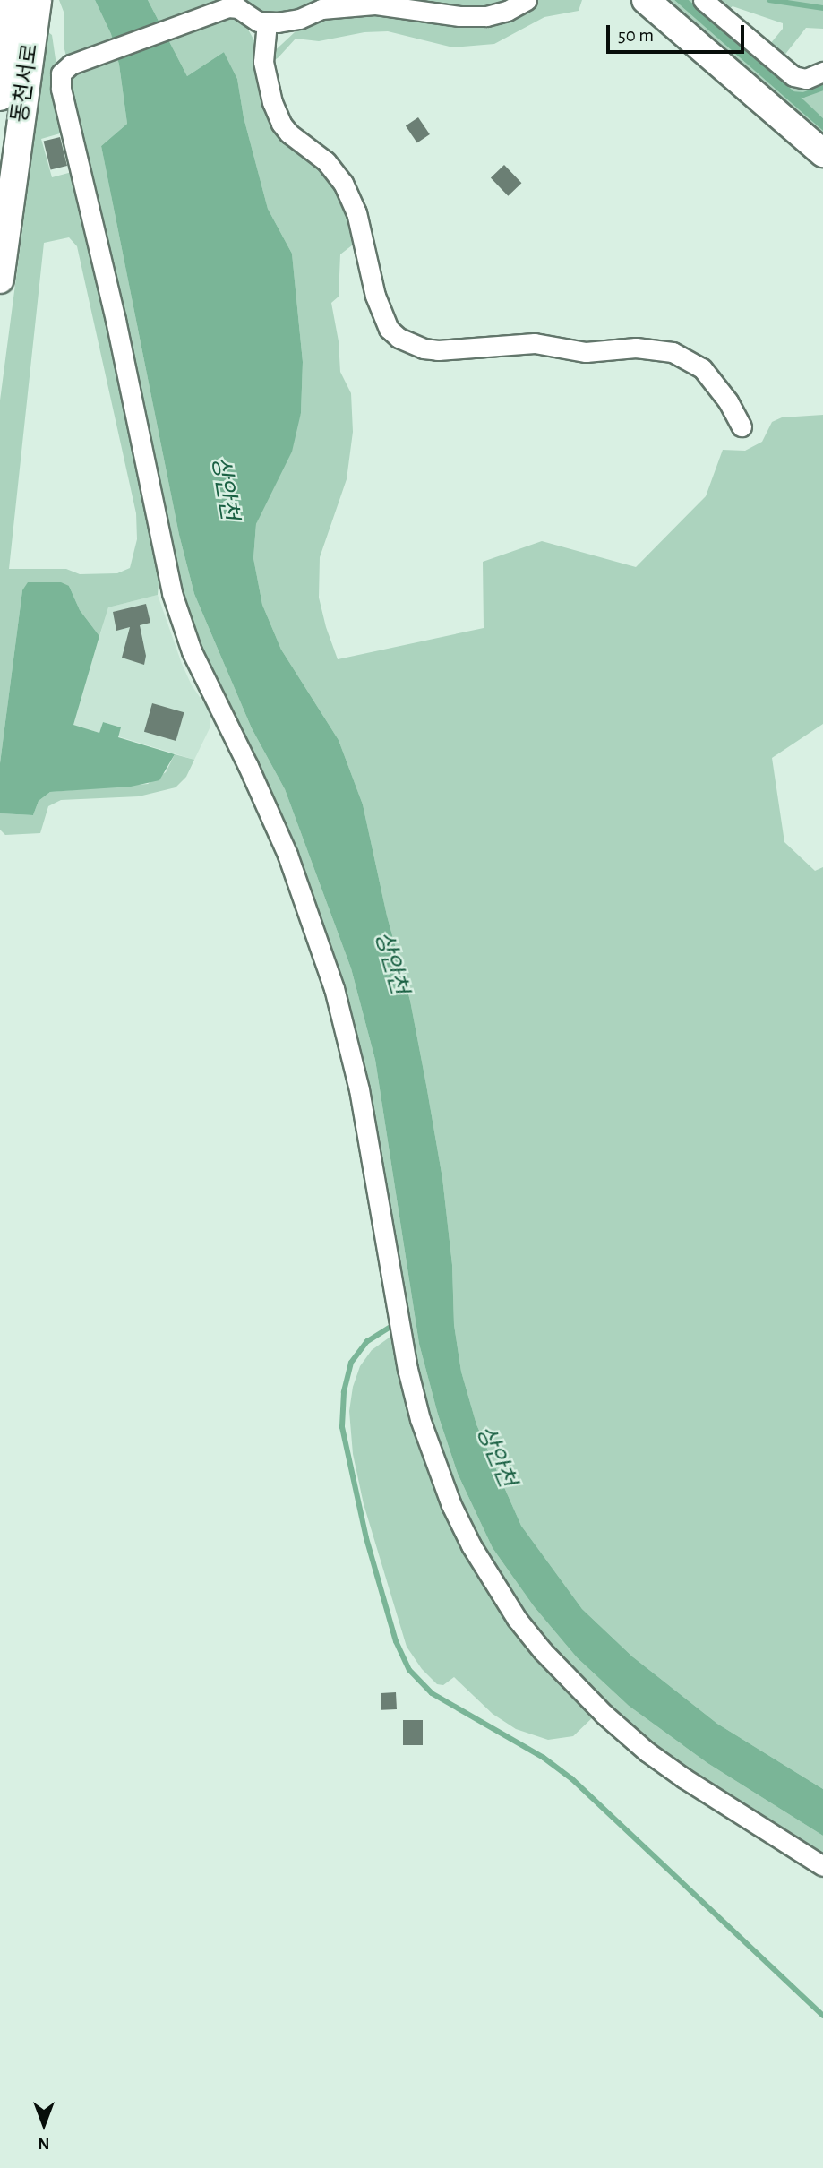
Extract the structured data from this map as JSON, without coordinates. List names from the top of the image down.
{
  "streets": {
    "main road": ["동천서로"]
  },
  "water": ["상안천"],
  "scale_bar": "50 m",
  "north": "bottom"
}
